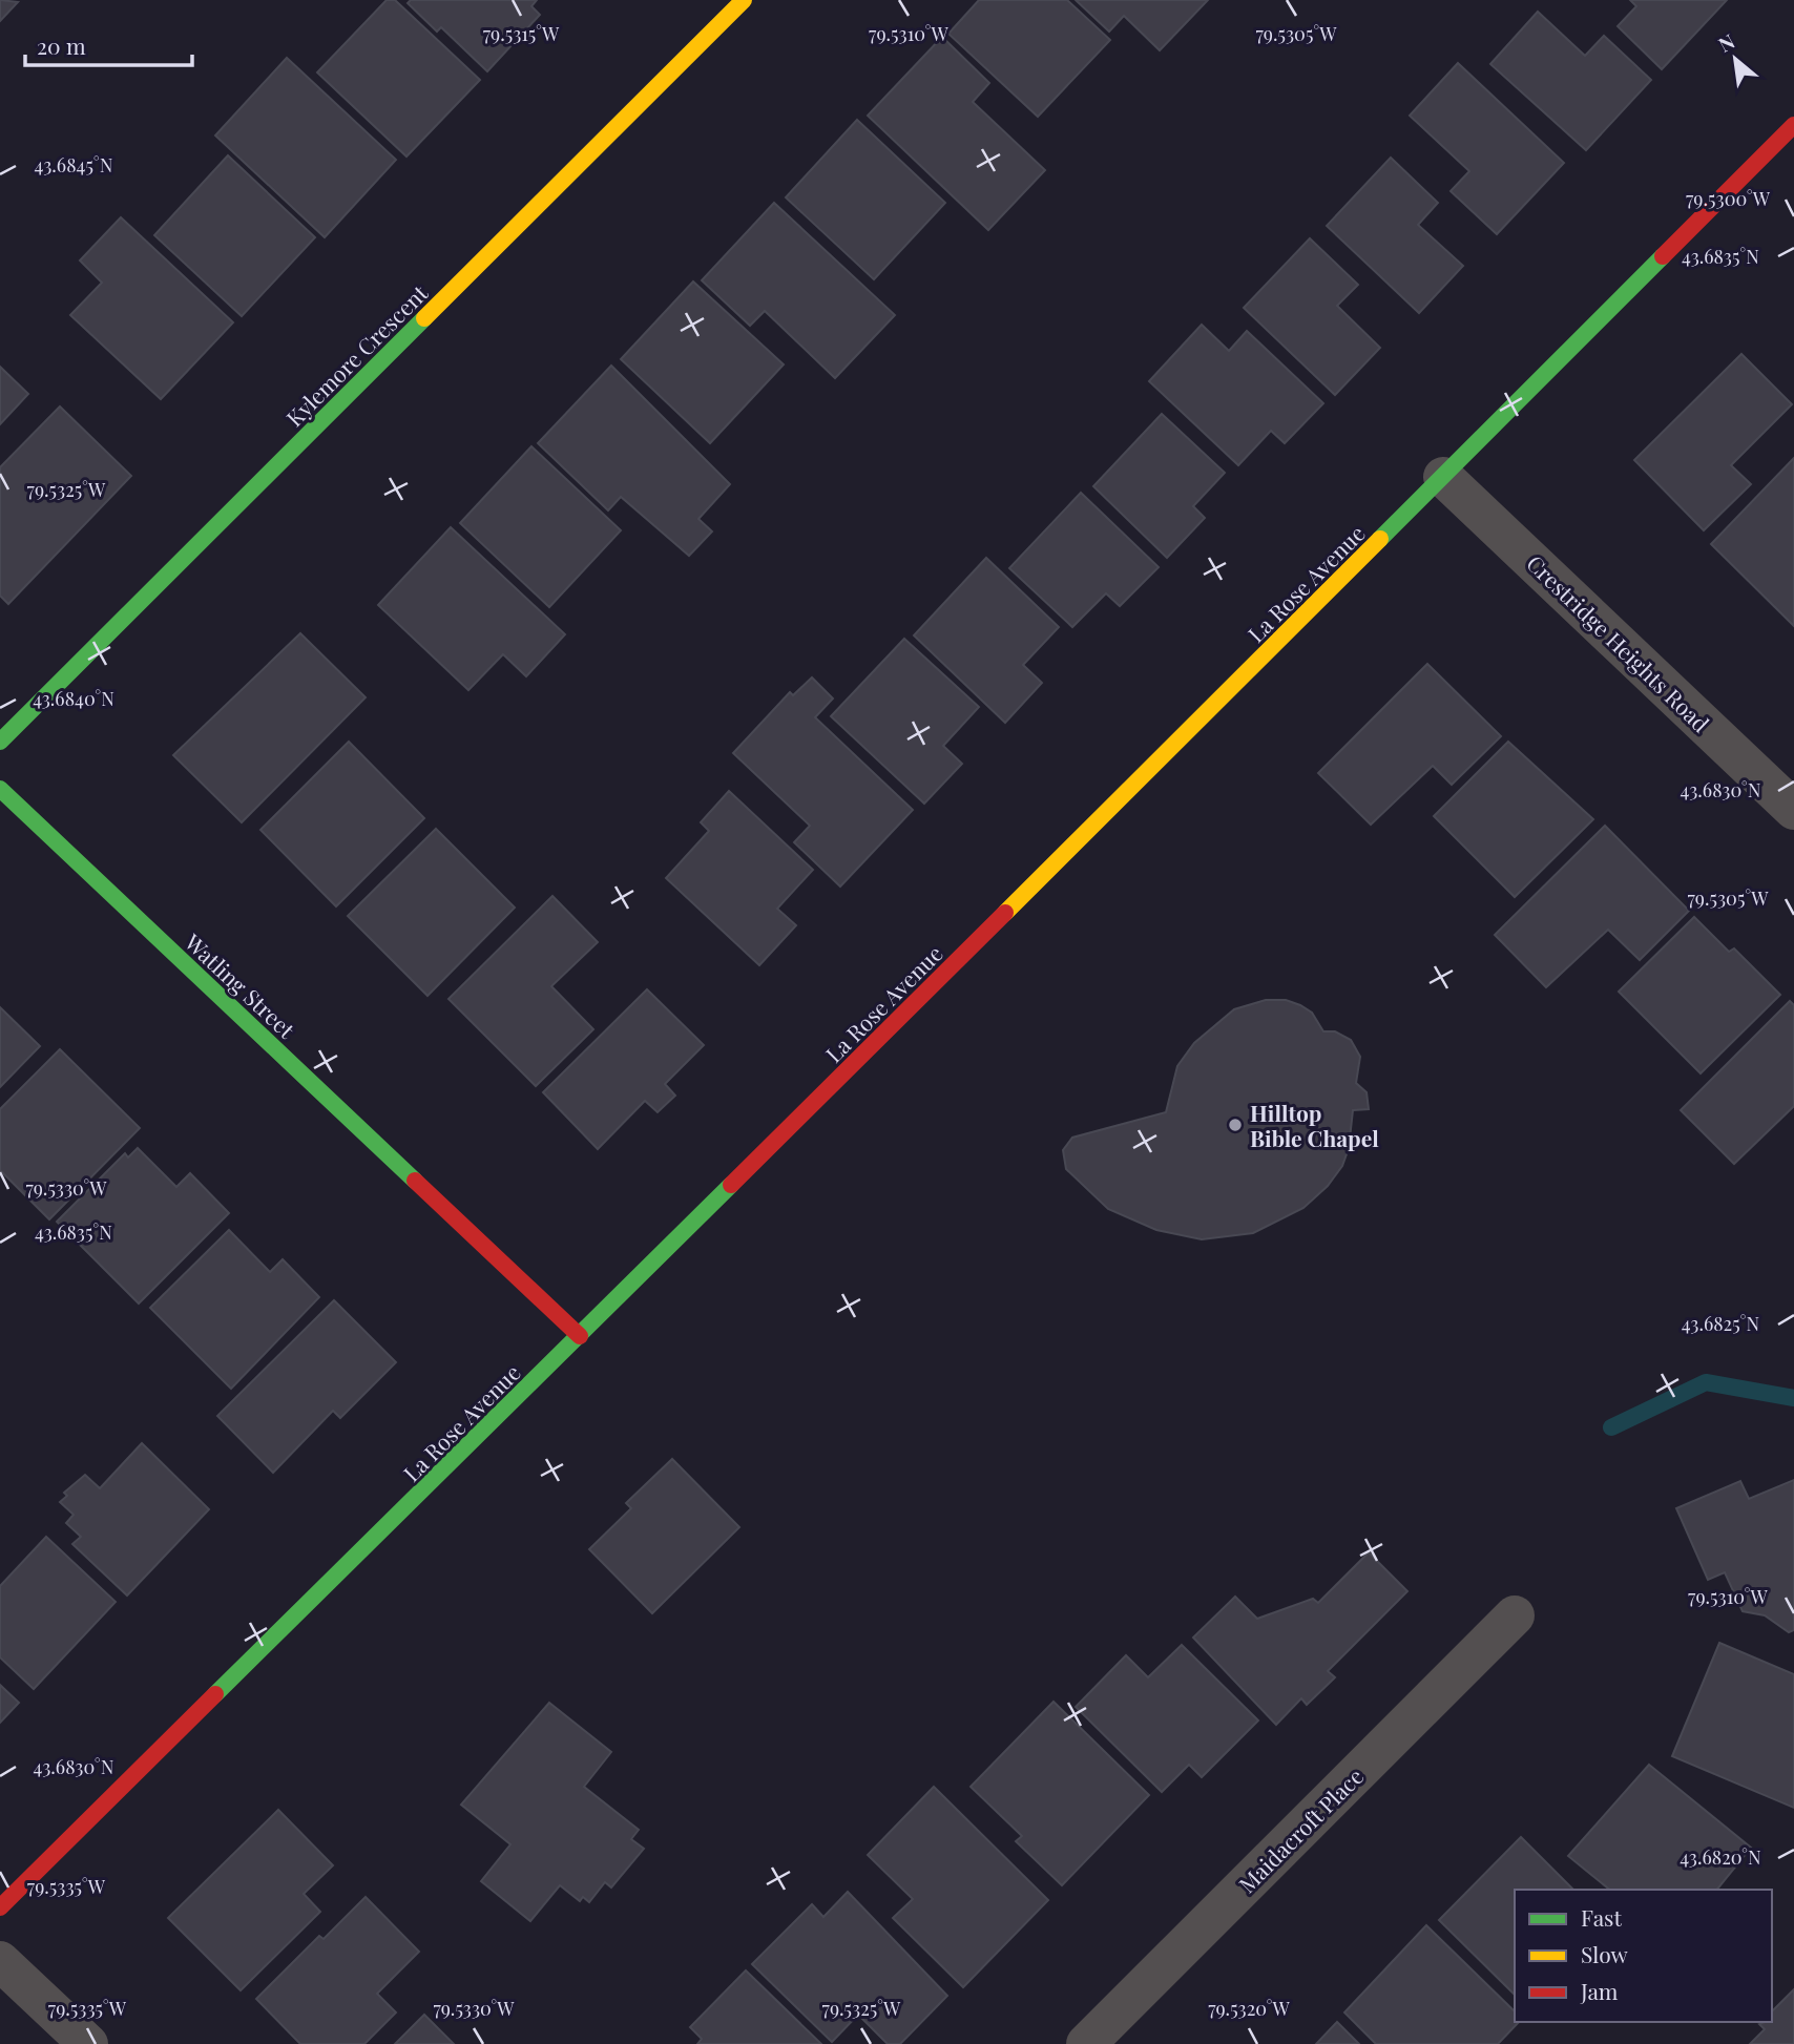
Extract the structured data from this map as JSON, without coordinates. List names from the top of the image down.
{
  "streets": {
    "street": [
      "Kylemore Crescent",
      "La Rose Avenue",
      "Crestridge Heights Road",
      "Watling Street",
      "Maidacroft Place"
    ]
  },
  "crossings": [
    ["La Rose Avenue", "Crestridge Heights Road"],
    ["La Rose Avenue", "Watling Street"]
  ],
  "places": ["Hilltop Bible Chapel"],
  "legend": ["Fast", "Slow", "Jam"],
  "scale_bar": "20 m",
  "north": "top left",
  "coordinates": [
    "79.5315°W",
    "79.5310°W",
    "79.5305°W",
    "43.6845°N",
    "79.5300°W",
    "43.6835°N",
    "79.5325°W",
    "43.6840°N",
    "43.6830°N",
    "79.5330°W",
    "43.6825°N",
    "43.6820°N",
    "79.5335°W",
    "79.5320°W"
  ]
}
